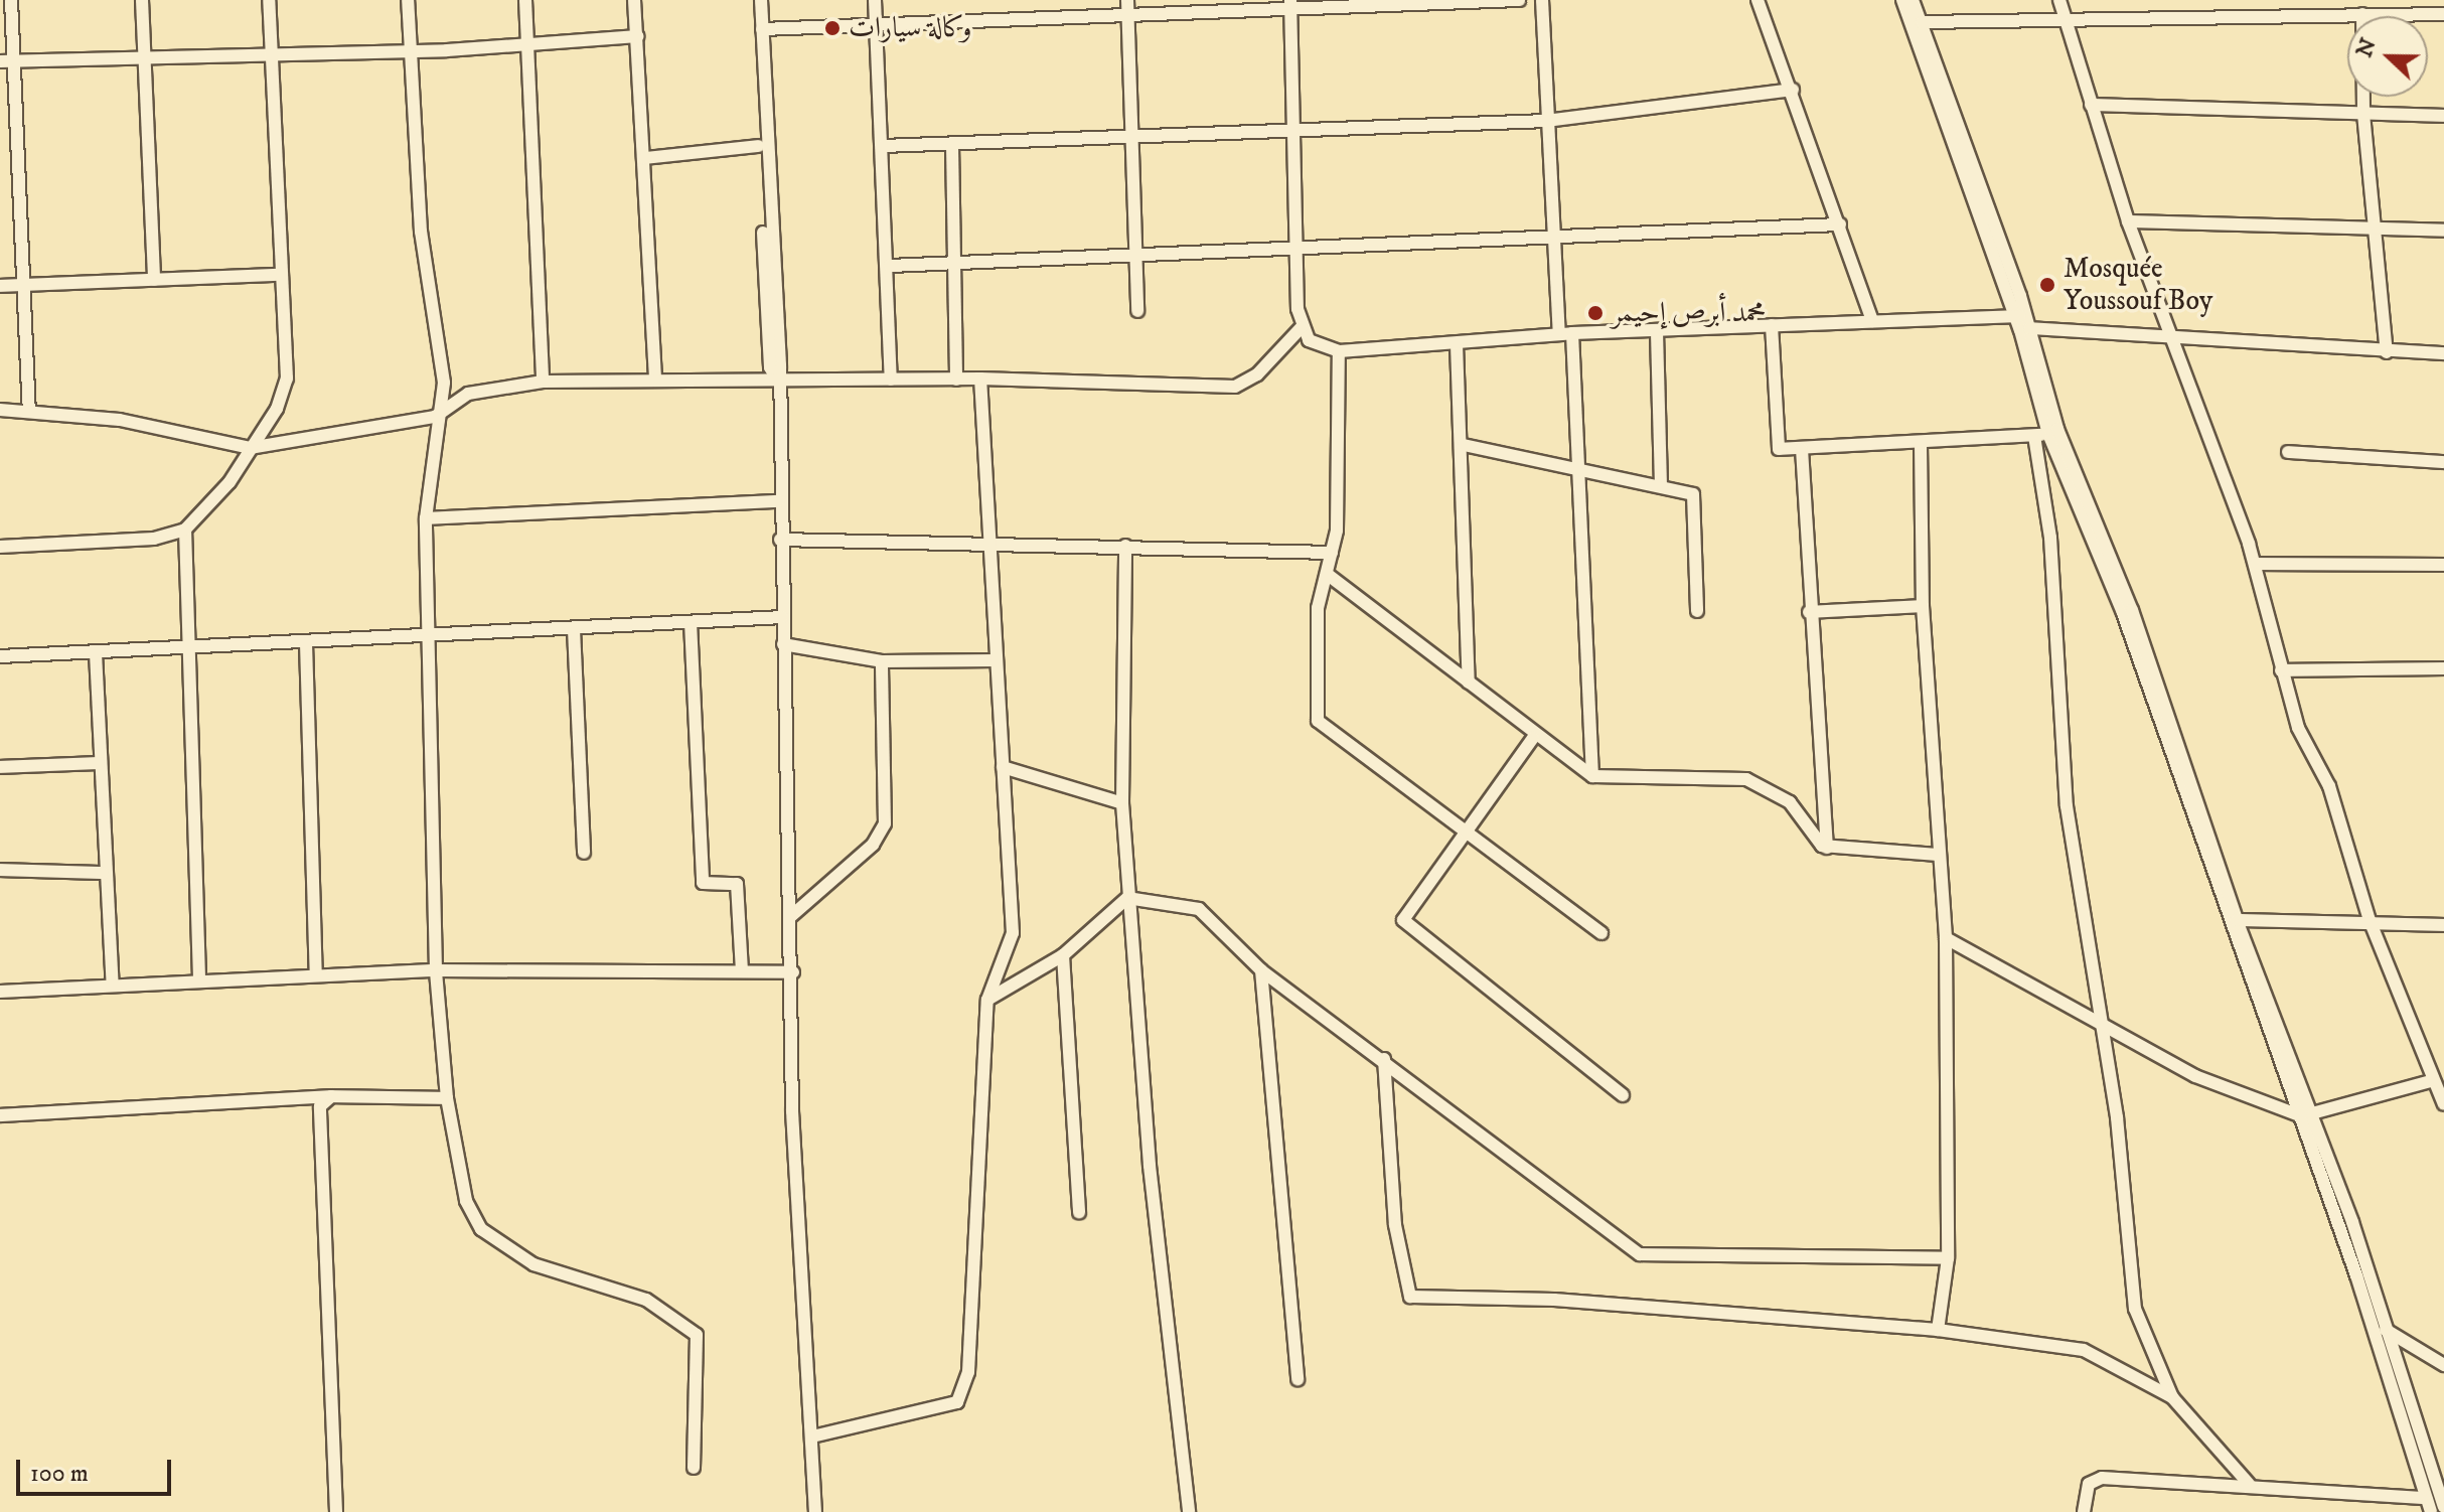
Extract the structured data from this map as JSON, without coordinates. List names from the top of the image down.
{
  "places": ["وكالة سيارات", "Mosquée Youssouf Boy", "محمد أبرص إحيمر"],
  "scale_bar": "100 m",
  "north": "left"
}
